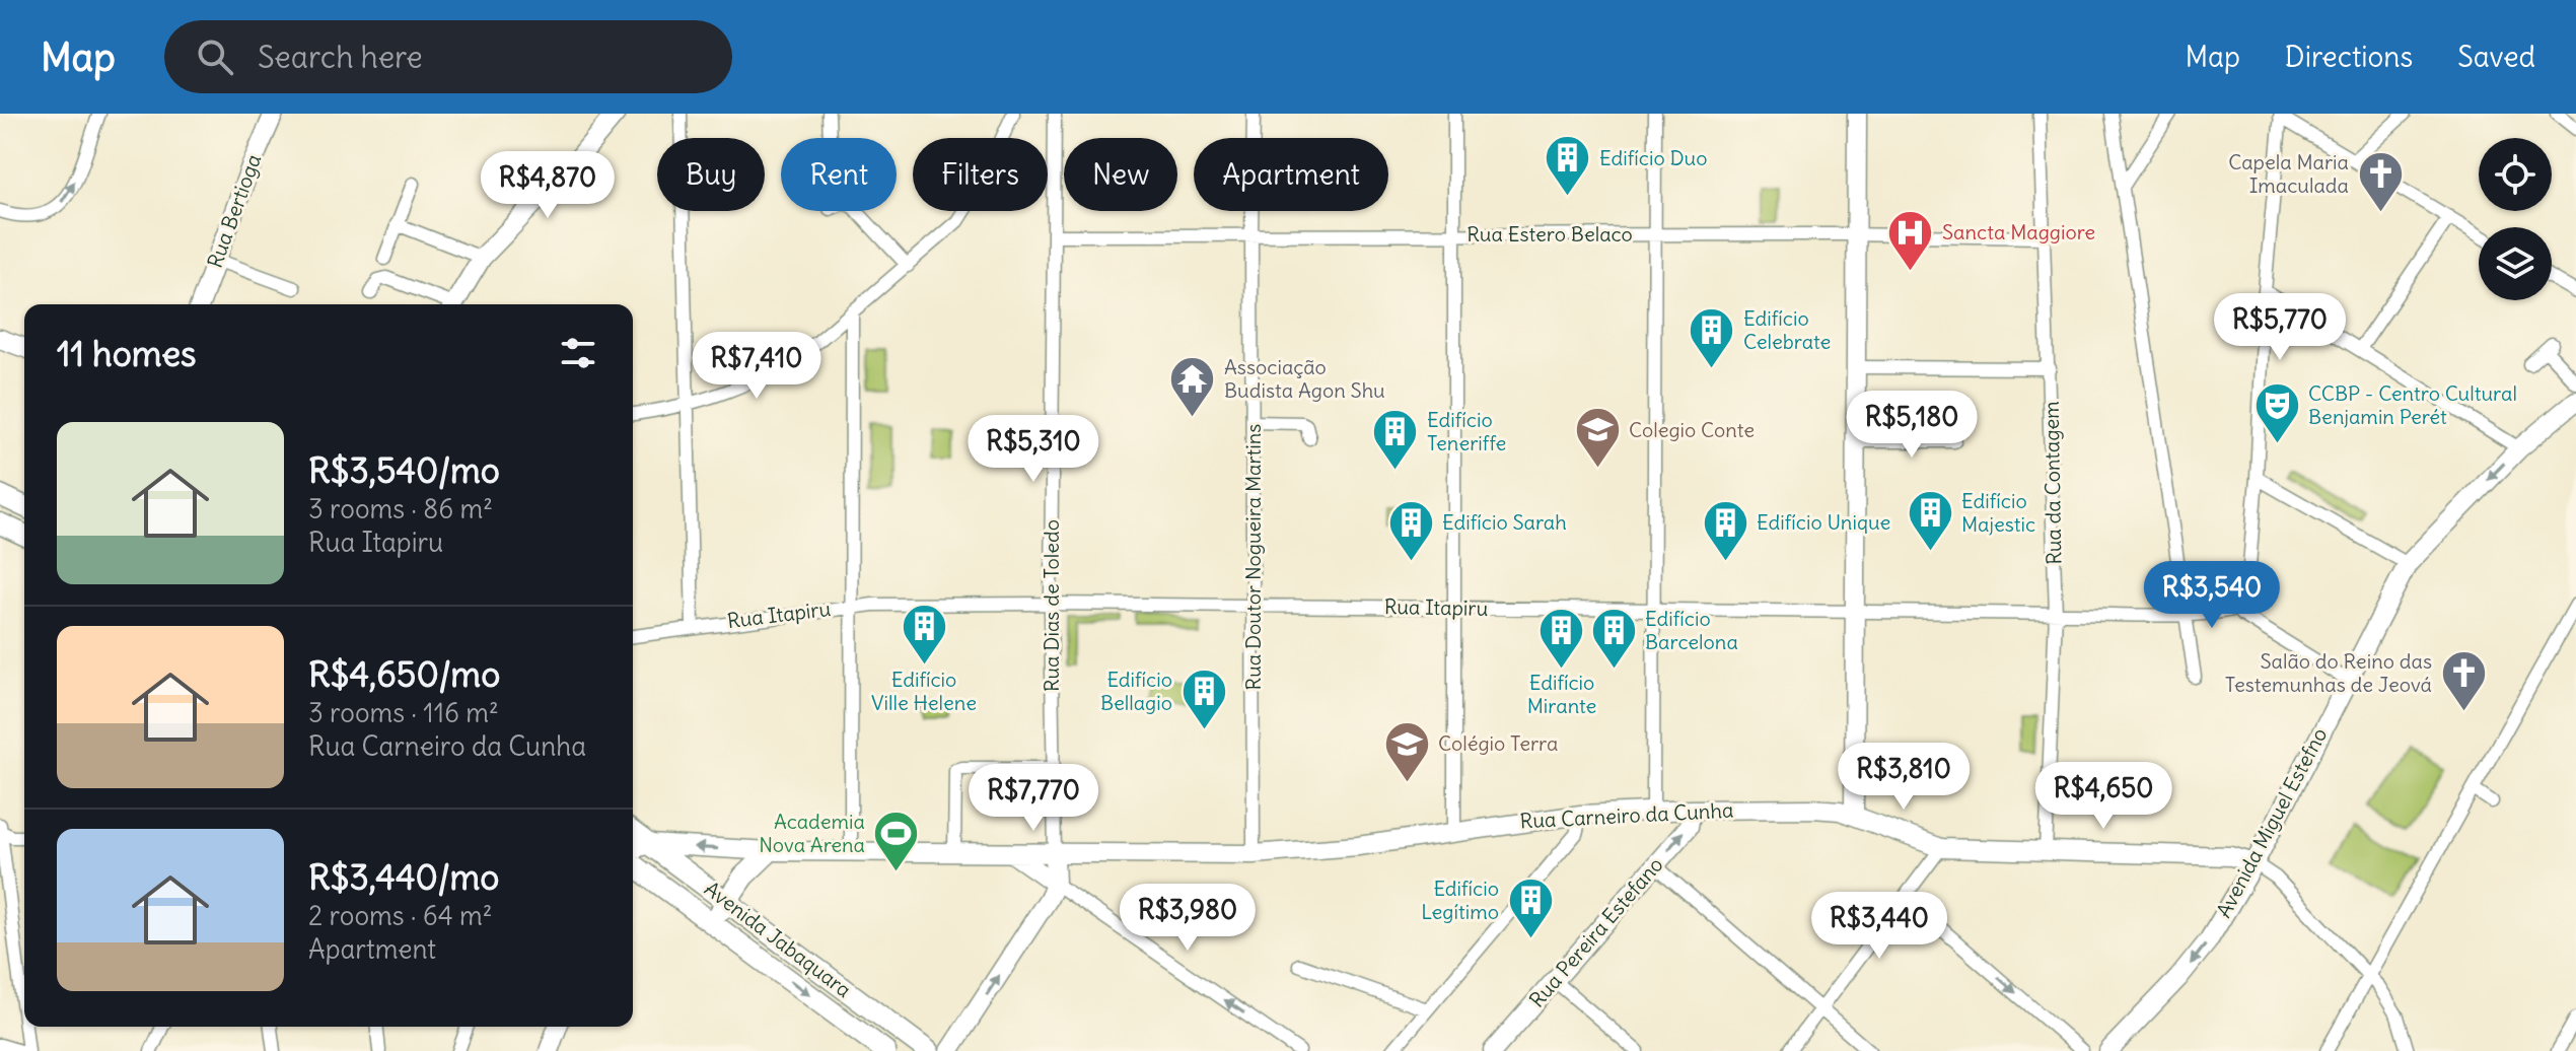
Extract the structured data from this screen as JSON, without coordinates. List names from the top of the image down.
{
  "streets": {
    "main road": ["Avenida Jabaquara"],
    "street": [
      "Rua Bertioga",
      "Rua Estero Belaco",
      "Rua da Contagem",
      "Rua Doutor Nogueira Martins",
      "Rua Dias de Toledo",
      "Rua Itapiru",
      "Rua Carneiro da Cunha",
      "Avenida Miguel Estefno",
      "Rua Pereira Estefano"
    ]
  },
  "crossings": [
    ["Rua Estero Belaco", "Rua da Contagem"],
    ["Rua Estero Belaco", "Rua Doutor Nogueira Martins"],
    ["Rua Estero Belaco", "Rua Dias de Toledo"],
    ["Rua da Contagem", "Rua Itapiru"],
    ["Rua da Contagem", "Rua Carneiro da Cunha"],
    ["Rua Doutor Nogueira Martins", "Rua Itapiru"],
    ["Rua Doutor Nogueira Martins", "Rua Carneiro da Cunha"],
    ["Rua Dias de Toledo", "Rua Itapiru"],
    ["Rua Dias de Toledo", "Rua Carneiro da Cunha"],
    ["Rua Carneiro da Cunha", "Avenida Miguel Estefno"],
    ["Rua Carneiro da Cunha", "Rua Pereira Estefano"],
    ["Rua Carneiro da Cunha", "Avenida Jabaquara"]
  ],
  "places": {
    "building": [
      "Edifício Duo",
      "Edifício Celebrate",
      "Edifício Teneriffe",
      "Edifício Majestic",
      "Edifício Sarah",
      "Edifício Unique",
      "Edifício Ville Helene",
      "Edifício Mirante",
      "Edifício Barcelona",
      "Edifício Bellagio",
      "Edifício Legítimo"
    ],
    "church": ["Capela Maria Imaculada", "Salão do Reino das Testemunhas de Jeová"],
    "hospital": ["Sancta Maggiore"],
    "temple": ["Associação Budista Agon Shu"],
    "theatre": ["CCBP - Centro Cultural Benjamin Perét"],
    "school or university": ["Colegio Conte", "Colégio Terra"],
    "sports": ["Academia Nova Arena"]
  },
  "page": {
    "header": "Map",
    "search": "Search here",
    "nav": ["Map", "Directions", "Saved"],
    "chip": [
      "Buy",
      "Rent",
      "Filters",
      "New",
      "Apartment"
    ],
    "price": [
      "R$4,870",
      "R$5,770",
      "R$7,410",
      "R$5,180",
      "R$5,310",
      "R$3,540",
      "R$3,810",
      "R$4,650",
      "R$7,770",
      "R$3,980",
      "R$3,440"
    ],
    "heading": "11 homes",
    "list": [
      {
        "name": "R$3,540/mo",
        "note": "3 rooms · 86 m² · Rua Itapiru"
      },
      {
        "name": "R$4,650/mo",
        "note": "3 rooms · 116 m² · Rua Carneiro da Cunha"
      },
      {
        "name": "R$3,440/mo",
        "note": "2 rooms · 64 m² · Apartment"
      }
    ]
  }
}
